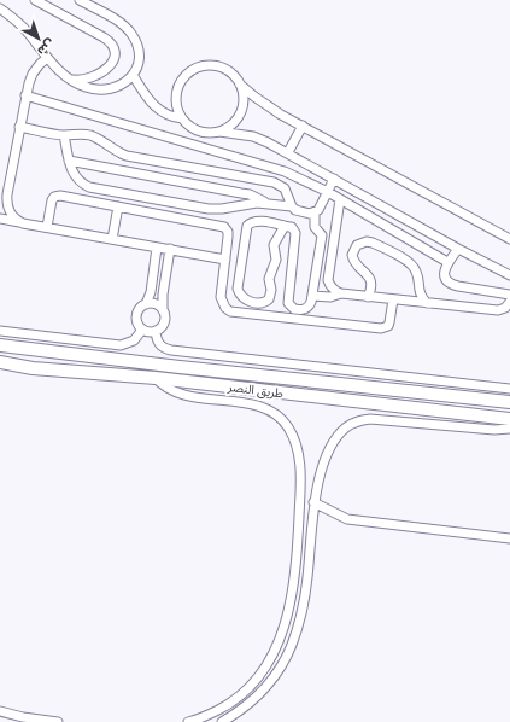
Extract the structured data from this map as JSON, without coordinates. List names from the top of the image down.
{
  "streets": {
    "highway": ["طريق النصر"]
  },
  "north": "bottom right"
}
